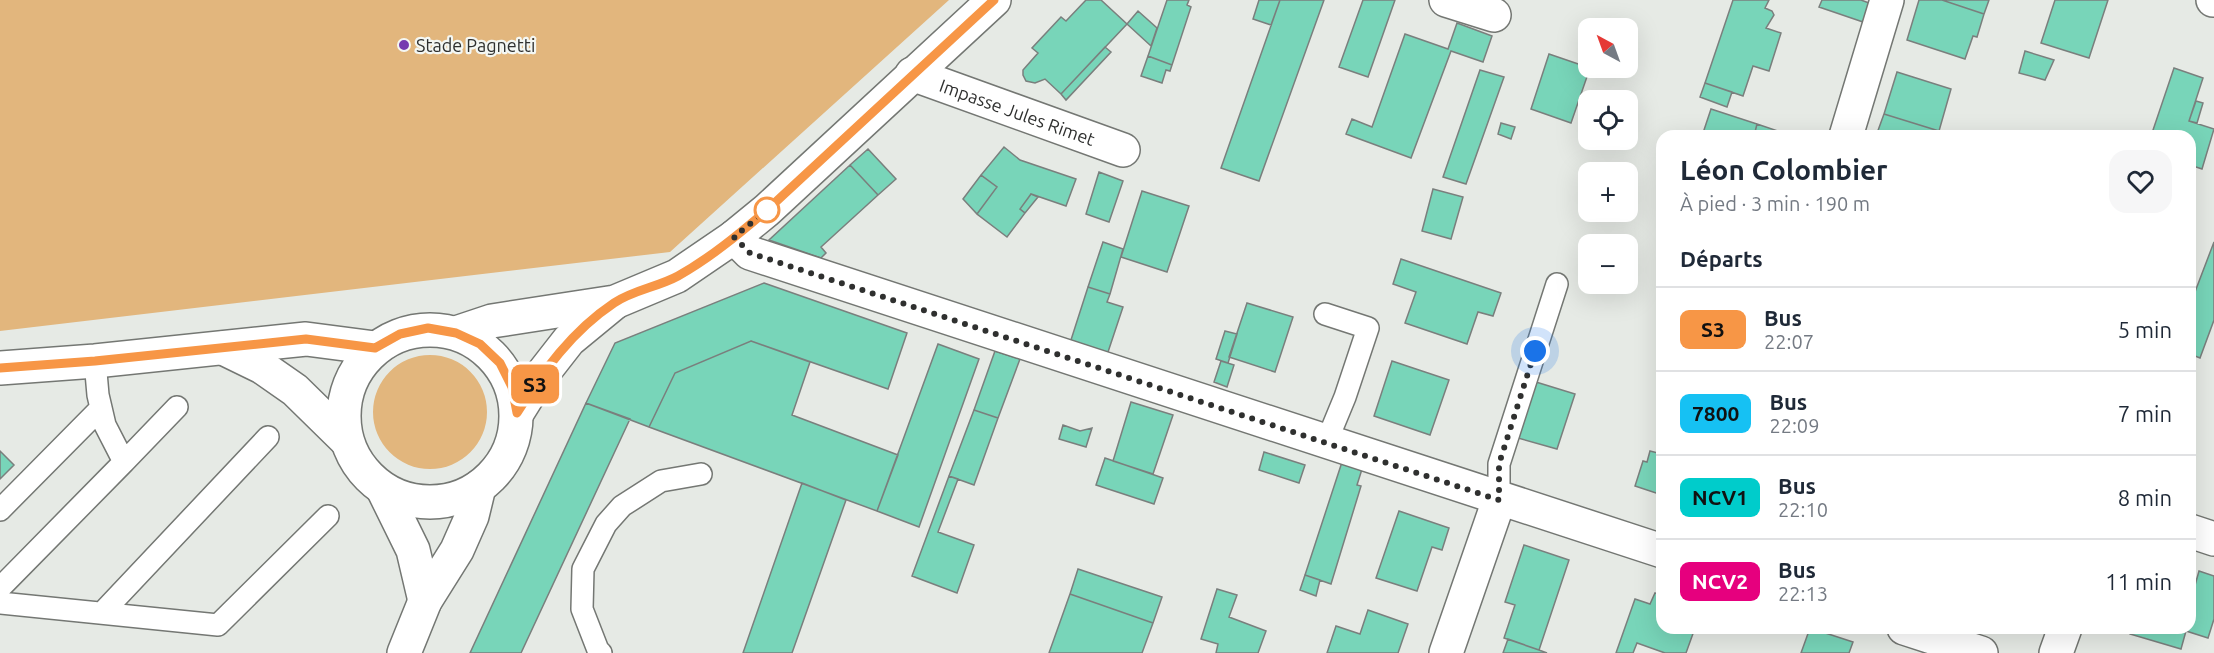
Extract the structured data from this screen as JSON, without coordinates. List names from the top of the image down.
{
  "streets": {
    "street": ["Impasse Jules Rimet"]
  },
  "places": ["Stade Pagnetti"],
  "lines": ["bus line S3"],
  "north": "top left",
  "page": {
    "on_map": "S3",
    "map_buttons": ["+", "−"],
    "heading": [
      ["Léon Colombier", "À pied · 3 min · 190 m"],
      "Départs"
    ],
    "list": [
      {
        "mark": "S3",
        "name": "Bus",
        "note": "22:07",
        "value": "5 min"
      },
      {
        "mark": "7800",
        "name": "Bus",
        "note": "22:09",
        "value": "7 min"
      },
      {
        "mark": "NCV1",
        "name": "Bus",
        "note": "22:10",
        "value": "8 min"
      },
      {
        "mark": "NCV2",
        "name": "Bus",
        "note": "22:13",
        "value": "11 min"
      }
    ]
  }
}
